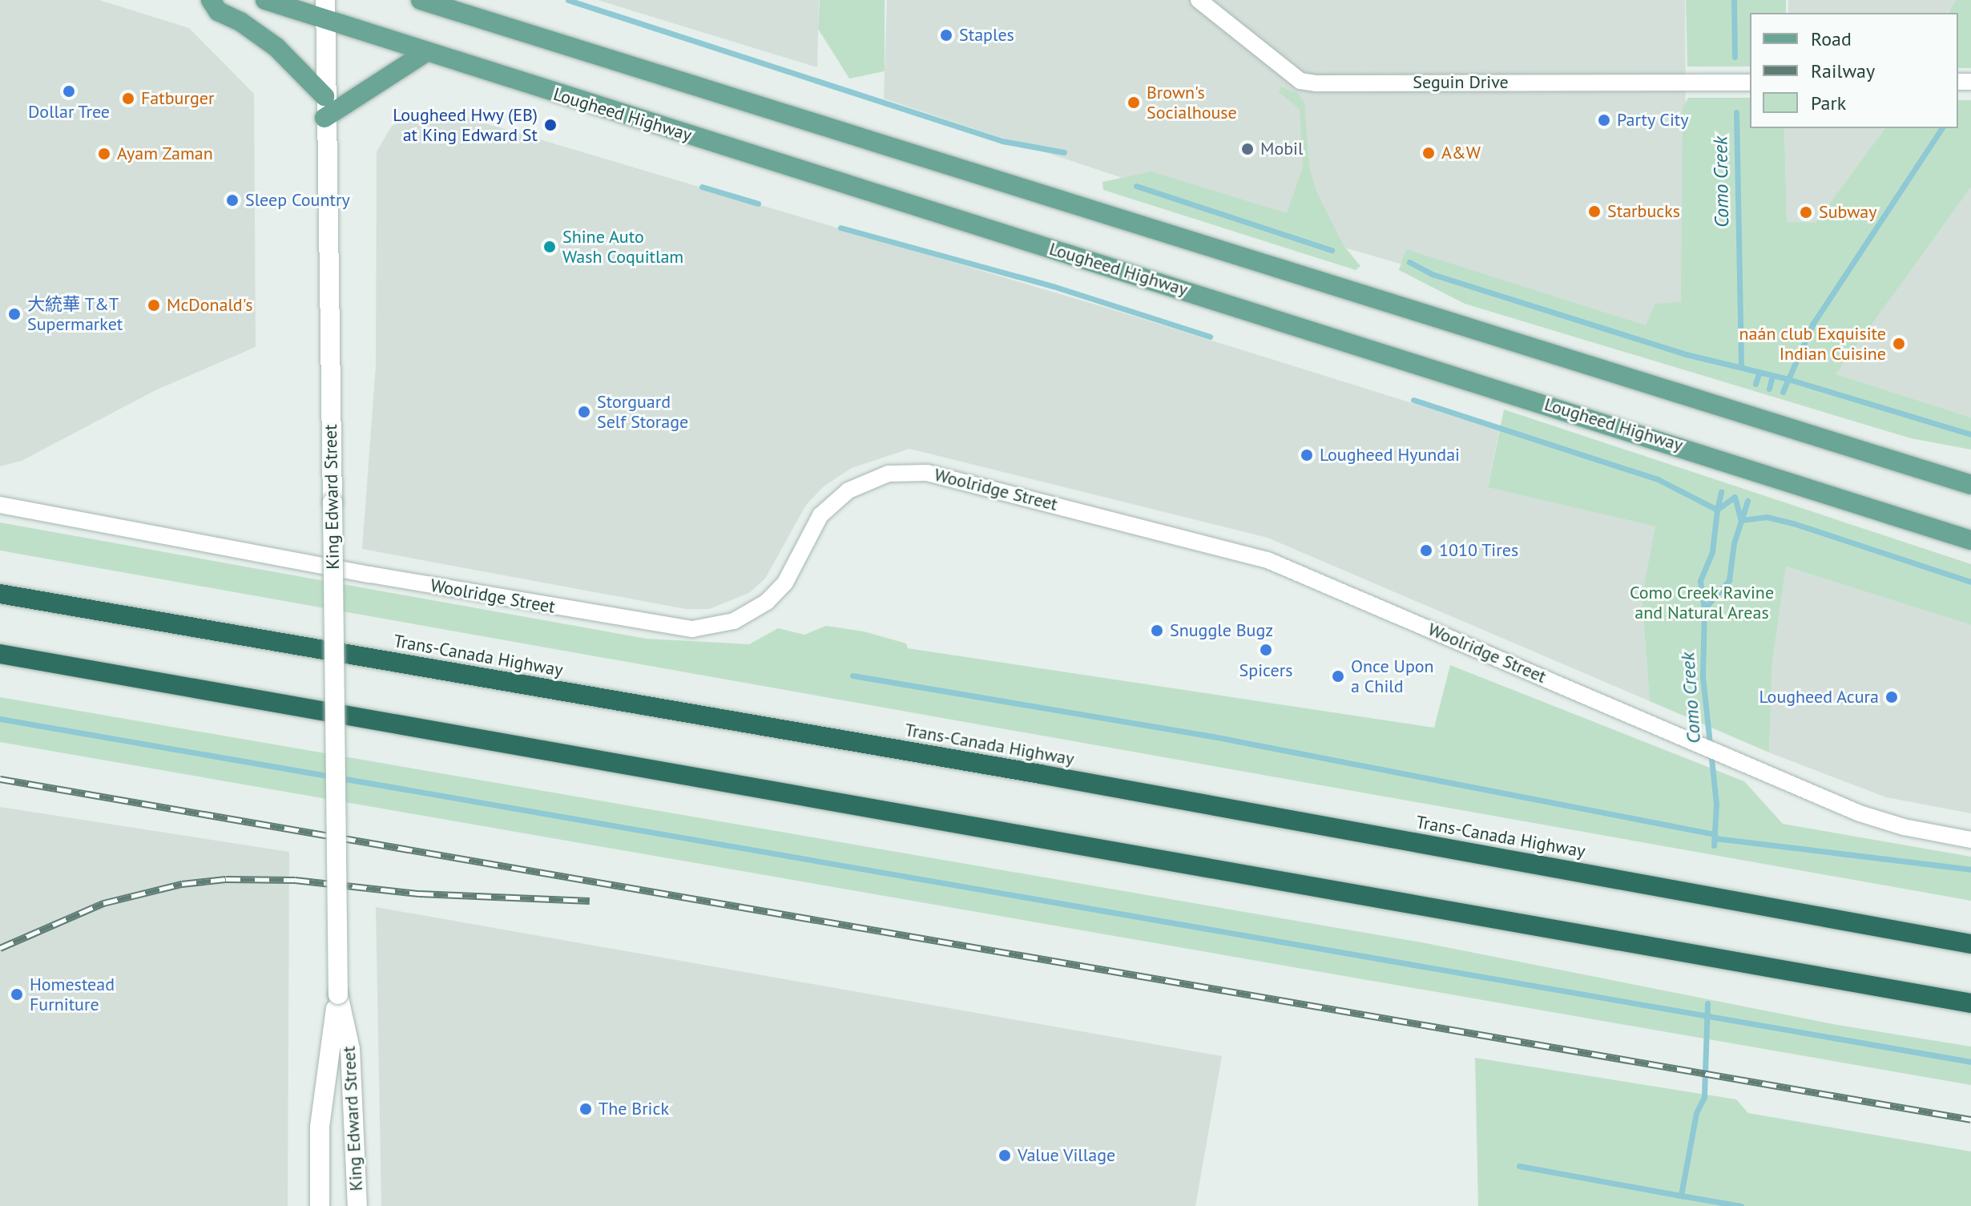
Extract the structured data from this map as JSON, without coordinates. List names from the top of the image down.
{
  "streets": {
    "highway": ["Trans-Canada Highway"],
    "main road": ["Lougheed Highway", "King Edward Street"],
    "street": ["Seguin Drive", "Woolridge Street"]
  },
  "crossings": [
    ["Lougheed Highway", "King Edward Street"]
  ],
  "water": ["Como Creek"],
  "parks": ["Como Creek Ravine and Natural Areas"],
  "places": [
    "Staples",
    "Dollar Tree",
    "Fatburger",
    "Brown's Socialhouse",
    "Party City",
    "Lougheed Hwy (EB) at King Edward St",
    "Mobil",
    "A&W",
    "Ayam Zaman",
    "Sleep Country",
    "Starbucks",
    "Subway",
    "Shine Auto Wash Coquitlam",
    "McDonald's",
    "大統華 T&T Supermarket",
    "naán club Exquisite Indian Cuisine",
    "Storguard Self Storage",
    "Lougheed Hyundai",
    "1010 Tires",
    "Snuggle Bugz",
    "Spicers",
    "Once Upon a Child",
    "Lougheed Acura",
    "Homestead Furniture",
    "The Brick",
    "Value Village"
  ],
  "legend": ["Road", "Railway", "Park"]
}
